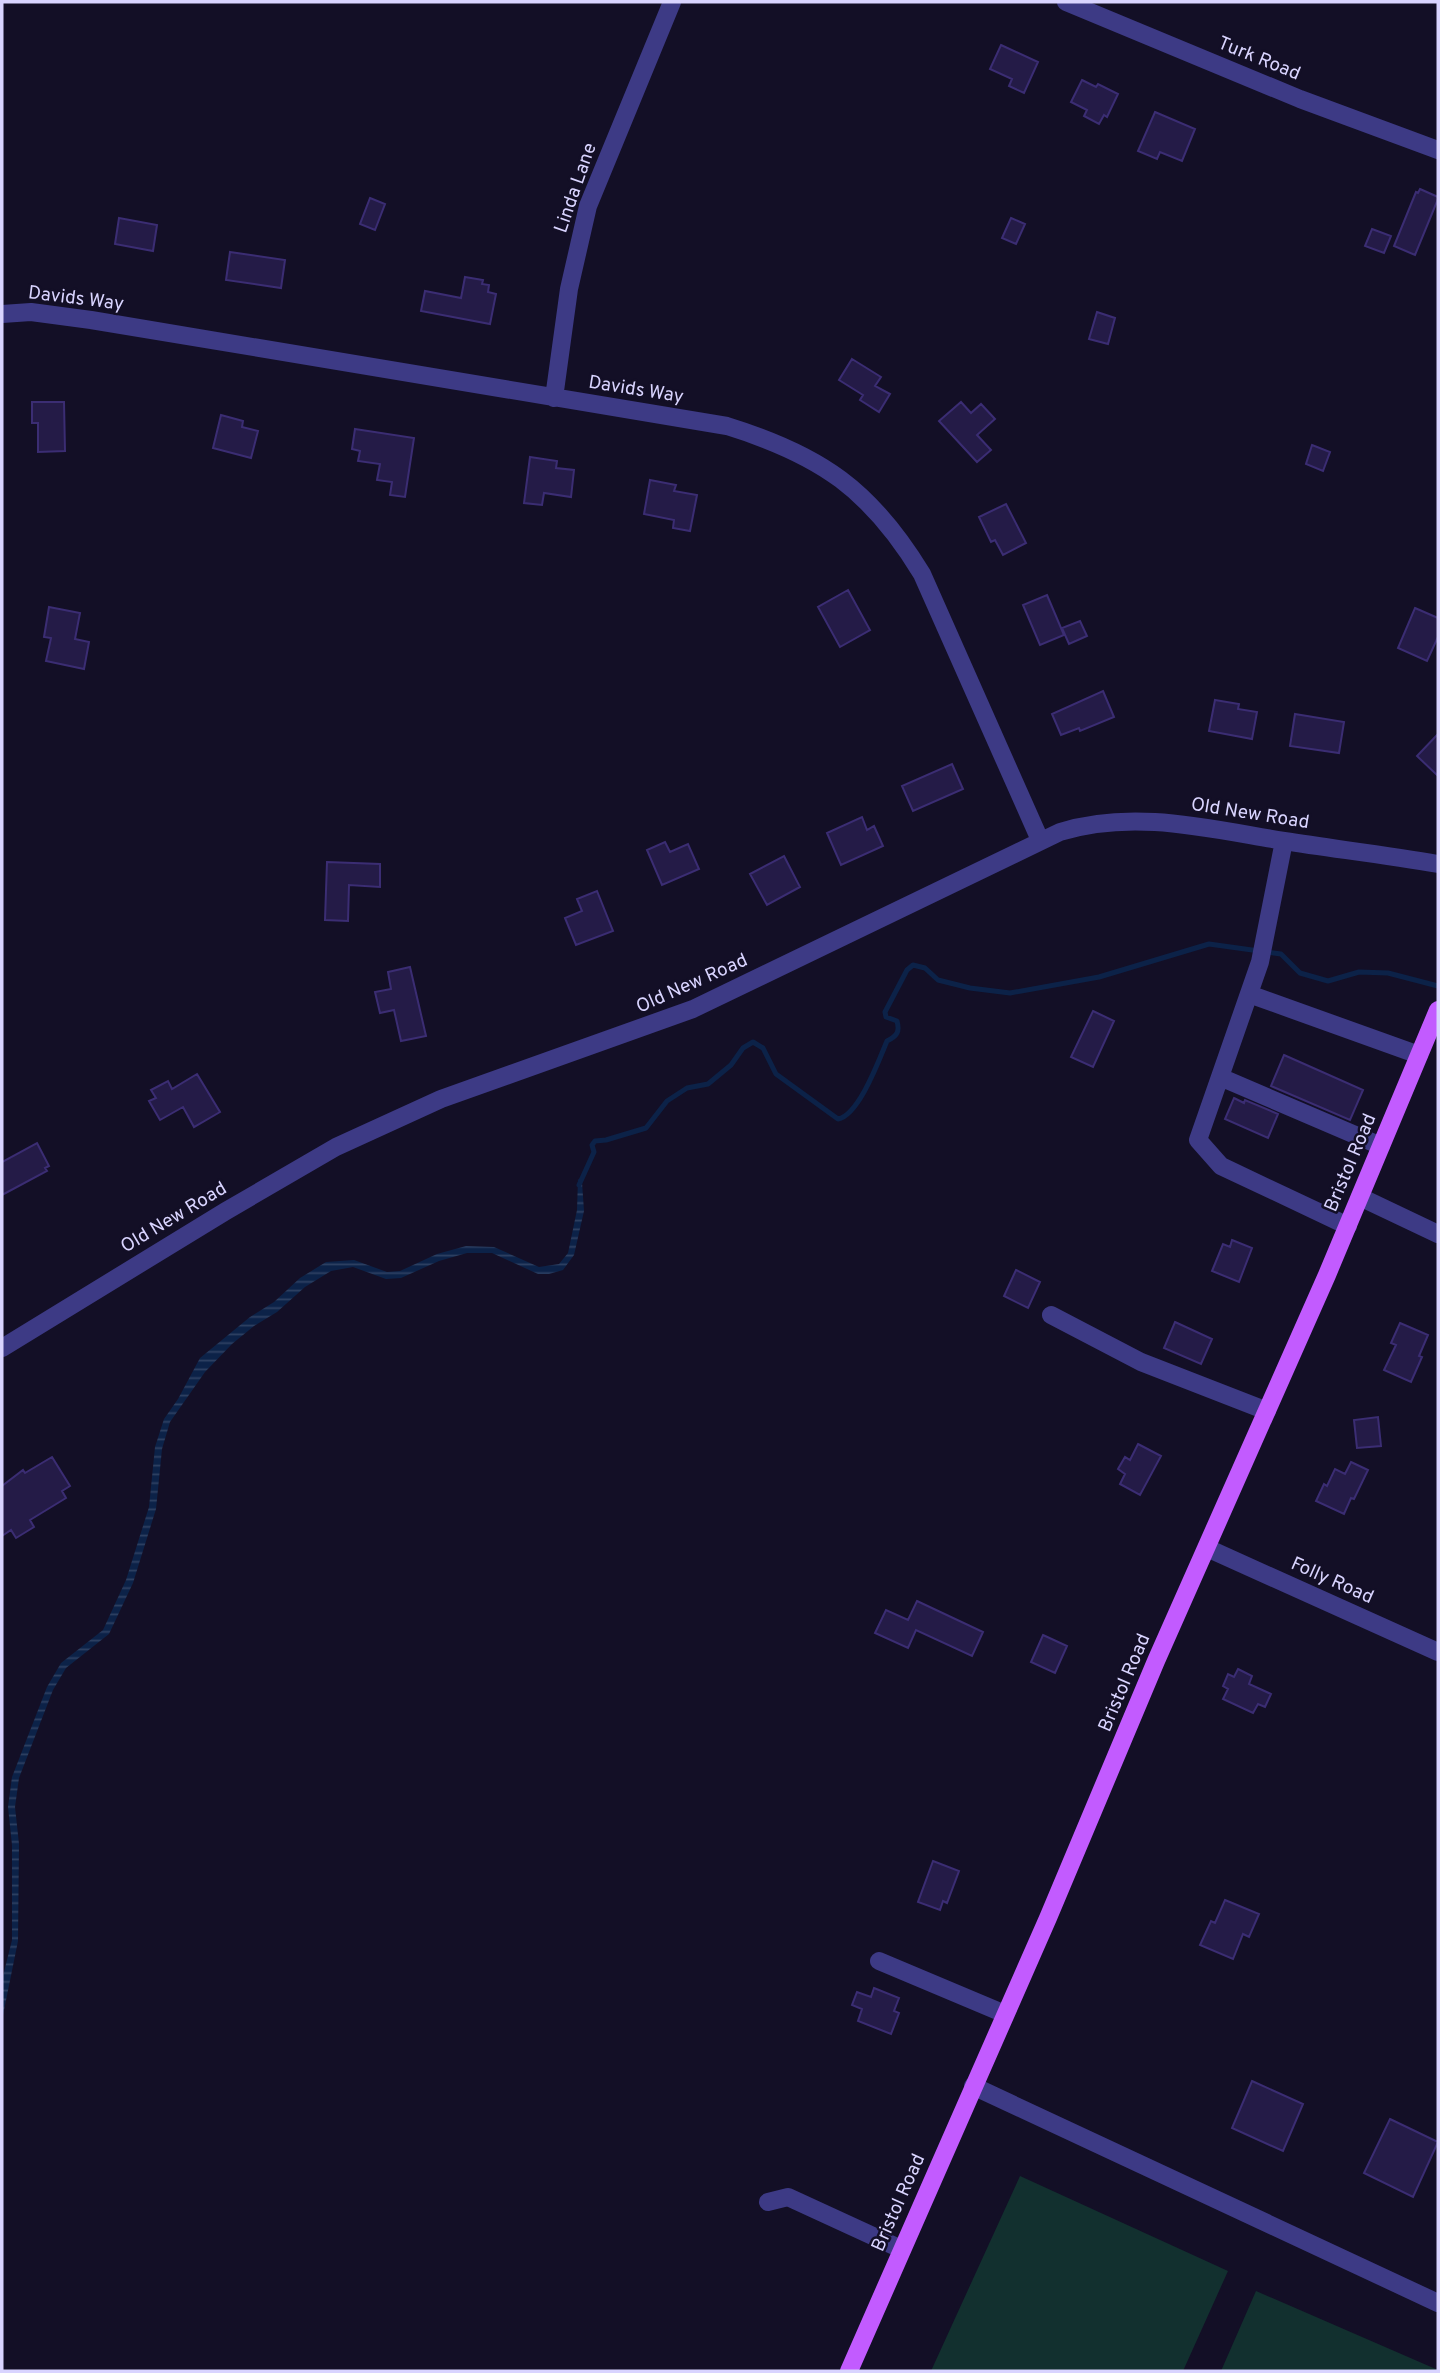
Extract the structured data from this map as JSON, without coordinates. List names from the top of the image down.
{
  "streets": {
    "main road": ["Bristol Road"],
    "street": [
      "Turk Road",
      "Linda Lane",
      "Davids Way",
      "Old New Road",
      "Folly Road"
    ]
  },
  "crossings": [
    ["Linda Lane", "Davids Way"],
    ["Davids Way", "Old New Road"],
    ["Bristol Road", "Folly Road"]
  ]
}
